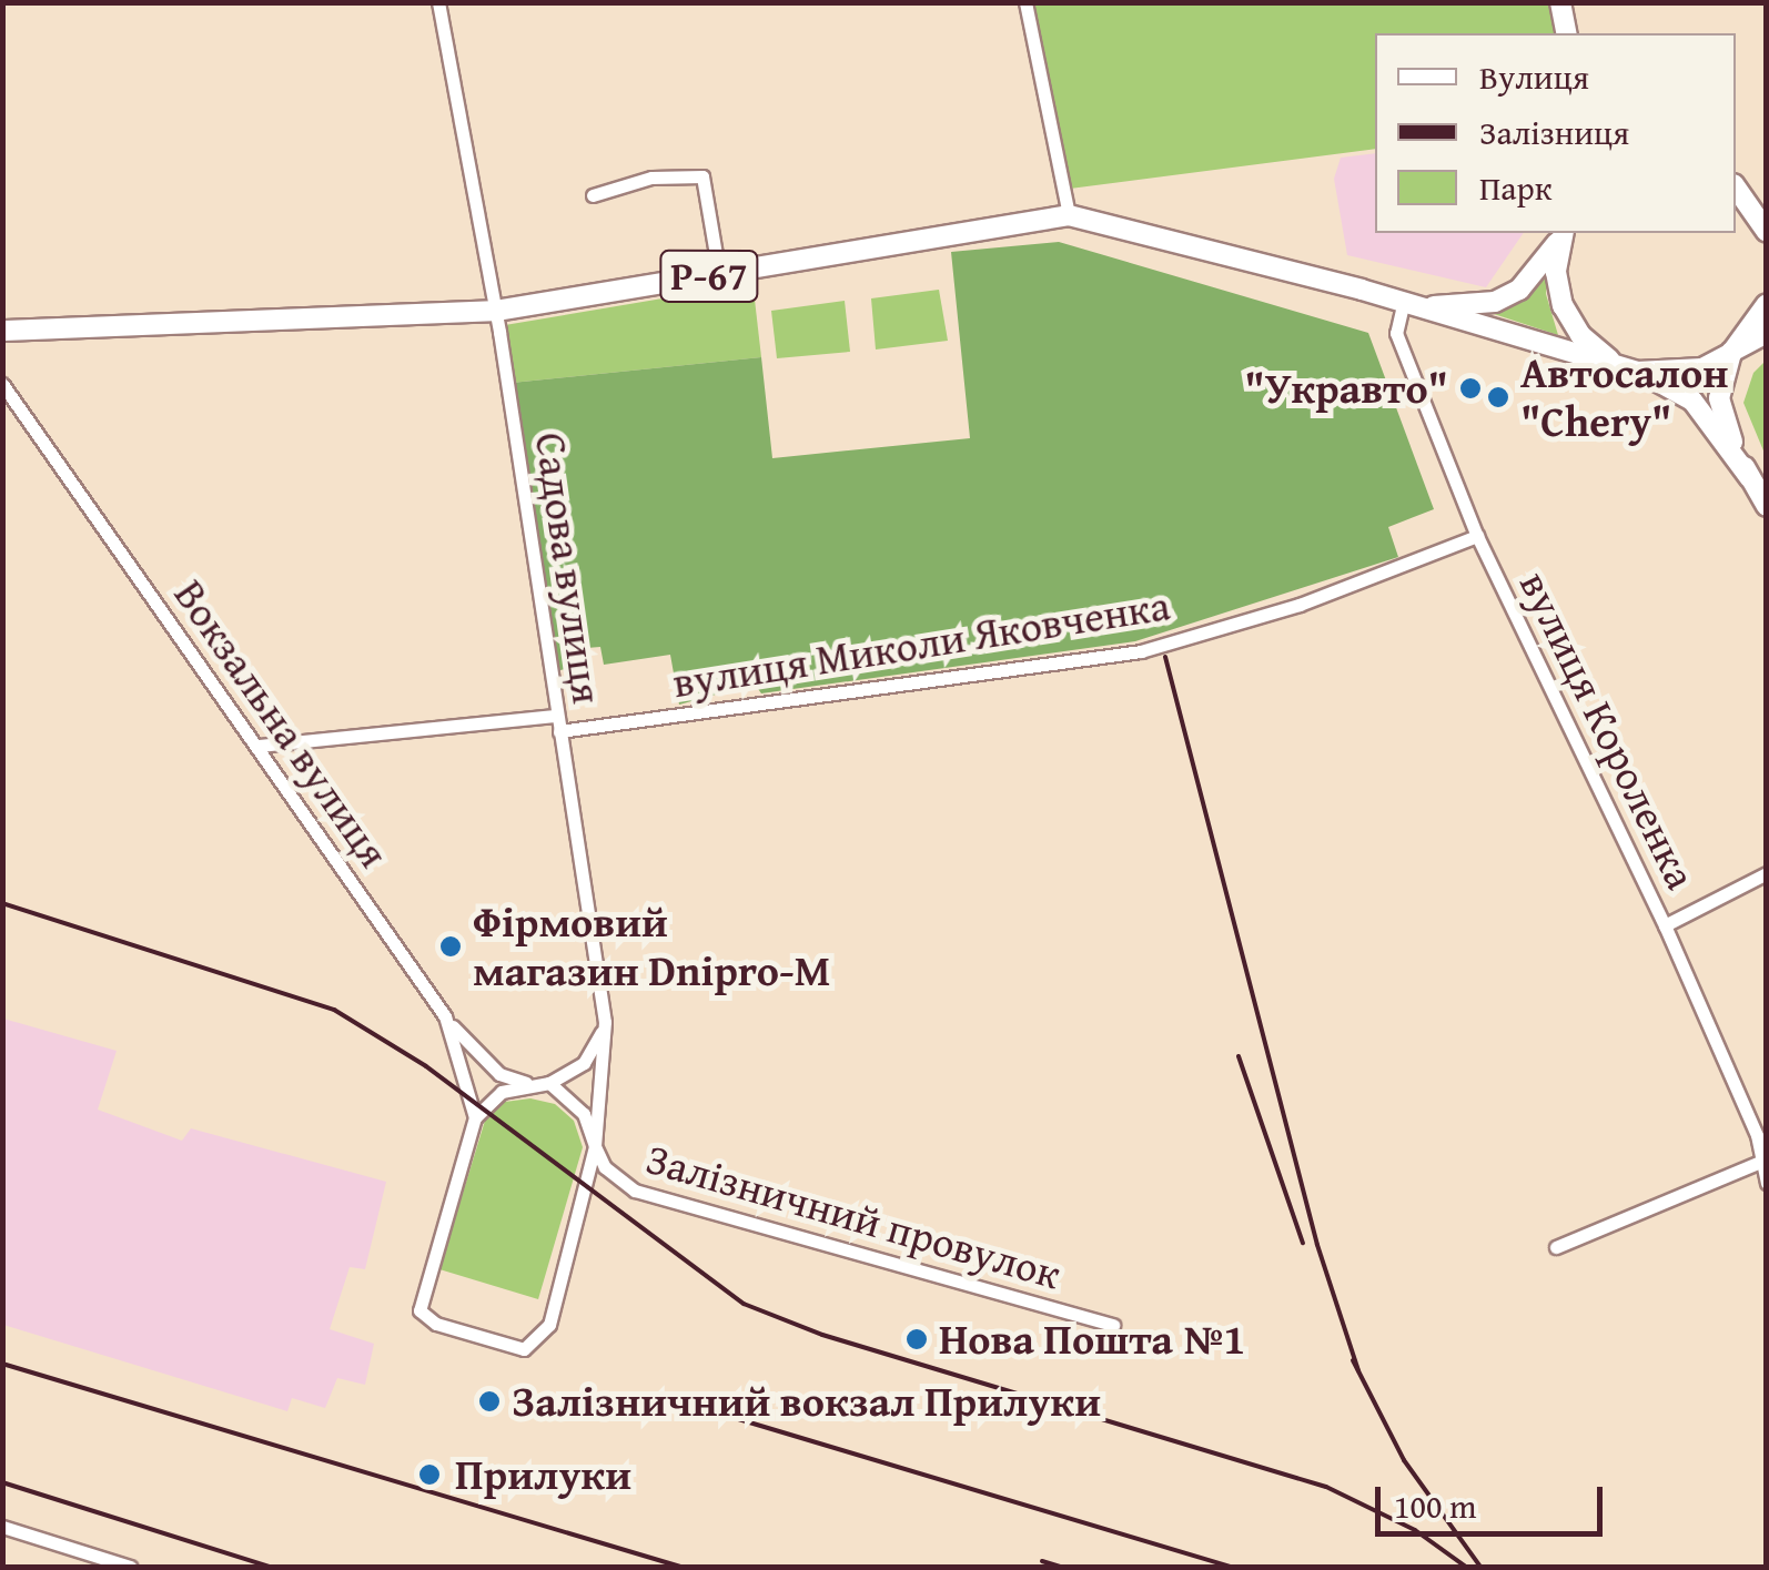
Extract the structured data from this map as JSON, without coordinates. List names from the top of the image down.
{
  "streets": {
    "main road": ["Р-67"],
    "street": [
      "Садова вулиця",
      "вулиця Миколи Яковченка",
      "Вокзальна вулиця",
      "вулиця Короленка",
      "Залізничний провулок"
    ]
  },
  "crossings": [
    ["Р-67", "Садова вулиця"],
    ["Р-67", "вулиця Короленка"],
    ["Садова вулиця", "вулиця Миколи Яковченка"],
    ["Садова вулиця", "Залізничний провулок"],
    ["вулиця Миколи Яковченка", "Вокзальна вулиця"],
    ["вулиця Миколи Яковченка", "вулиця Короленка"]
  ],
  "places": [
    "\"Укравто\"",
    "Автосалон \"Chery\"",
    "Фірмовий магазин Dnipro-M",
    "Нова Пошта №1",
    "Залізничний вокзал Прилуки",
    "Прилуки"
  ],
  "legend": ["Вулиця", "Залізниця", "Парк"],
  "scale_bar": "100 m"
}
